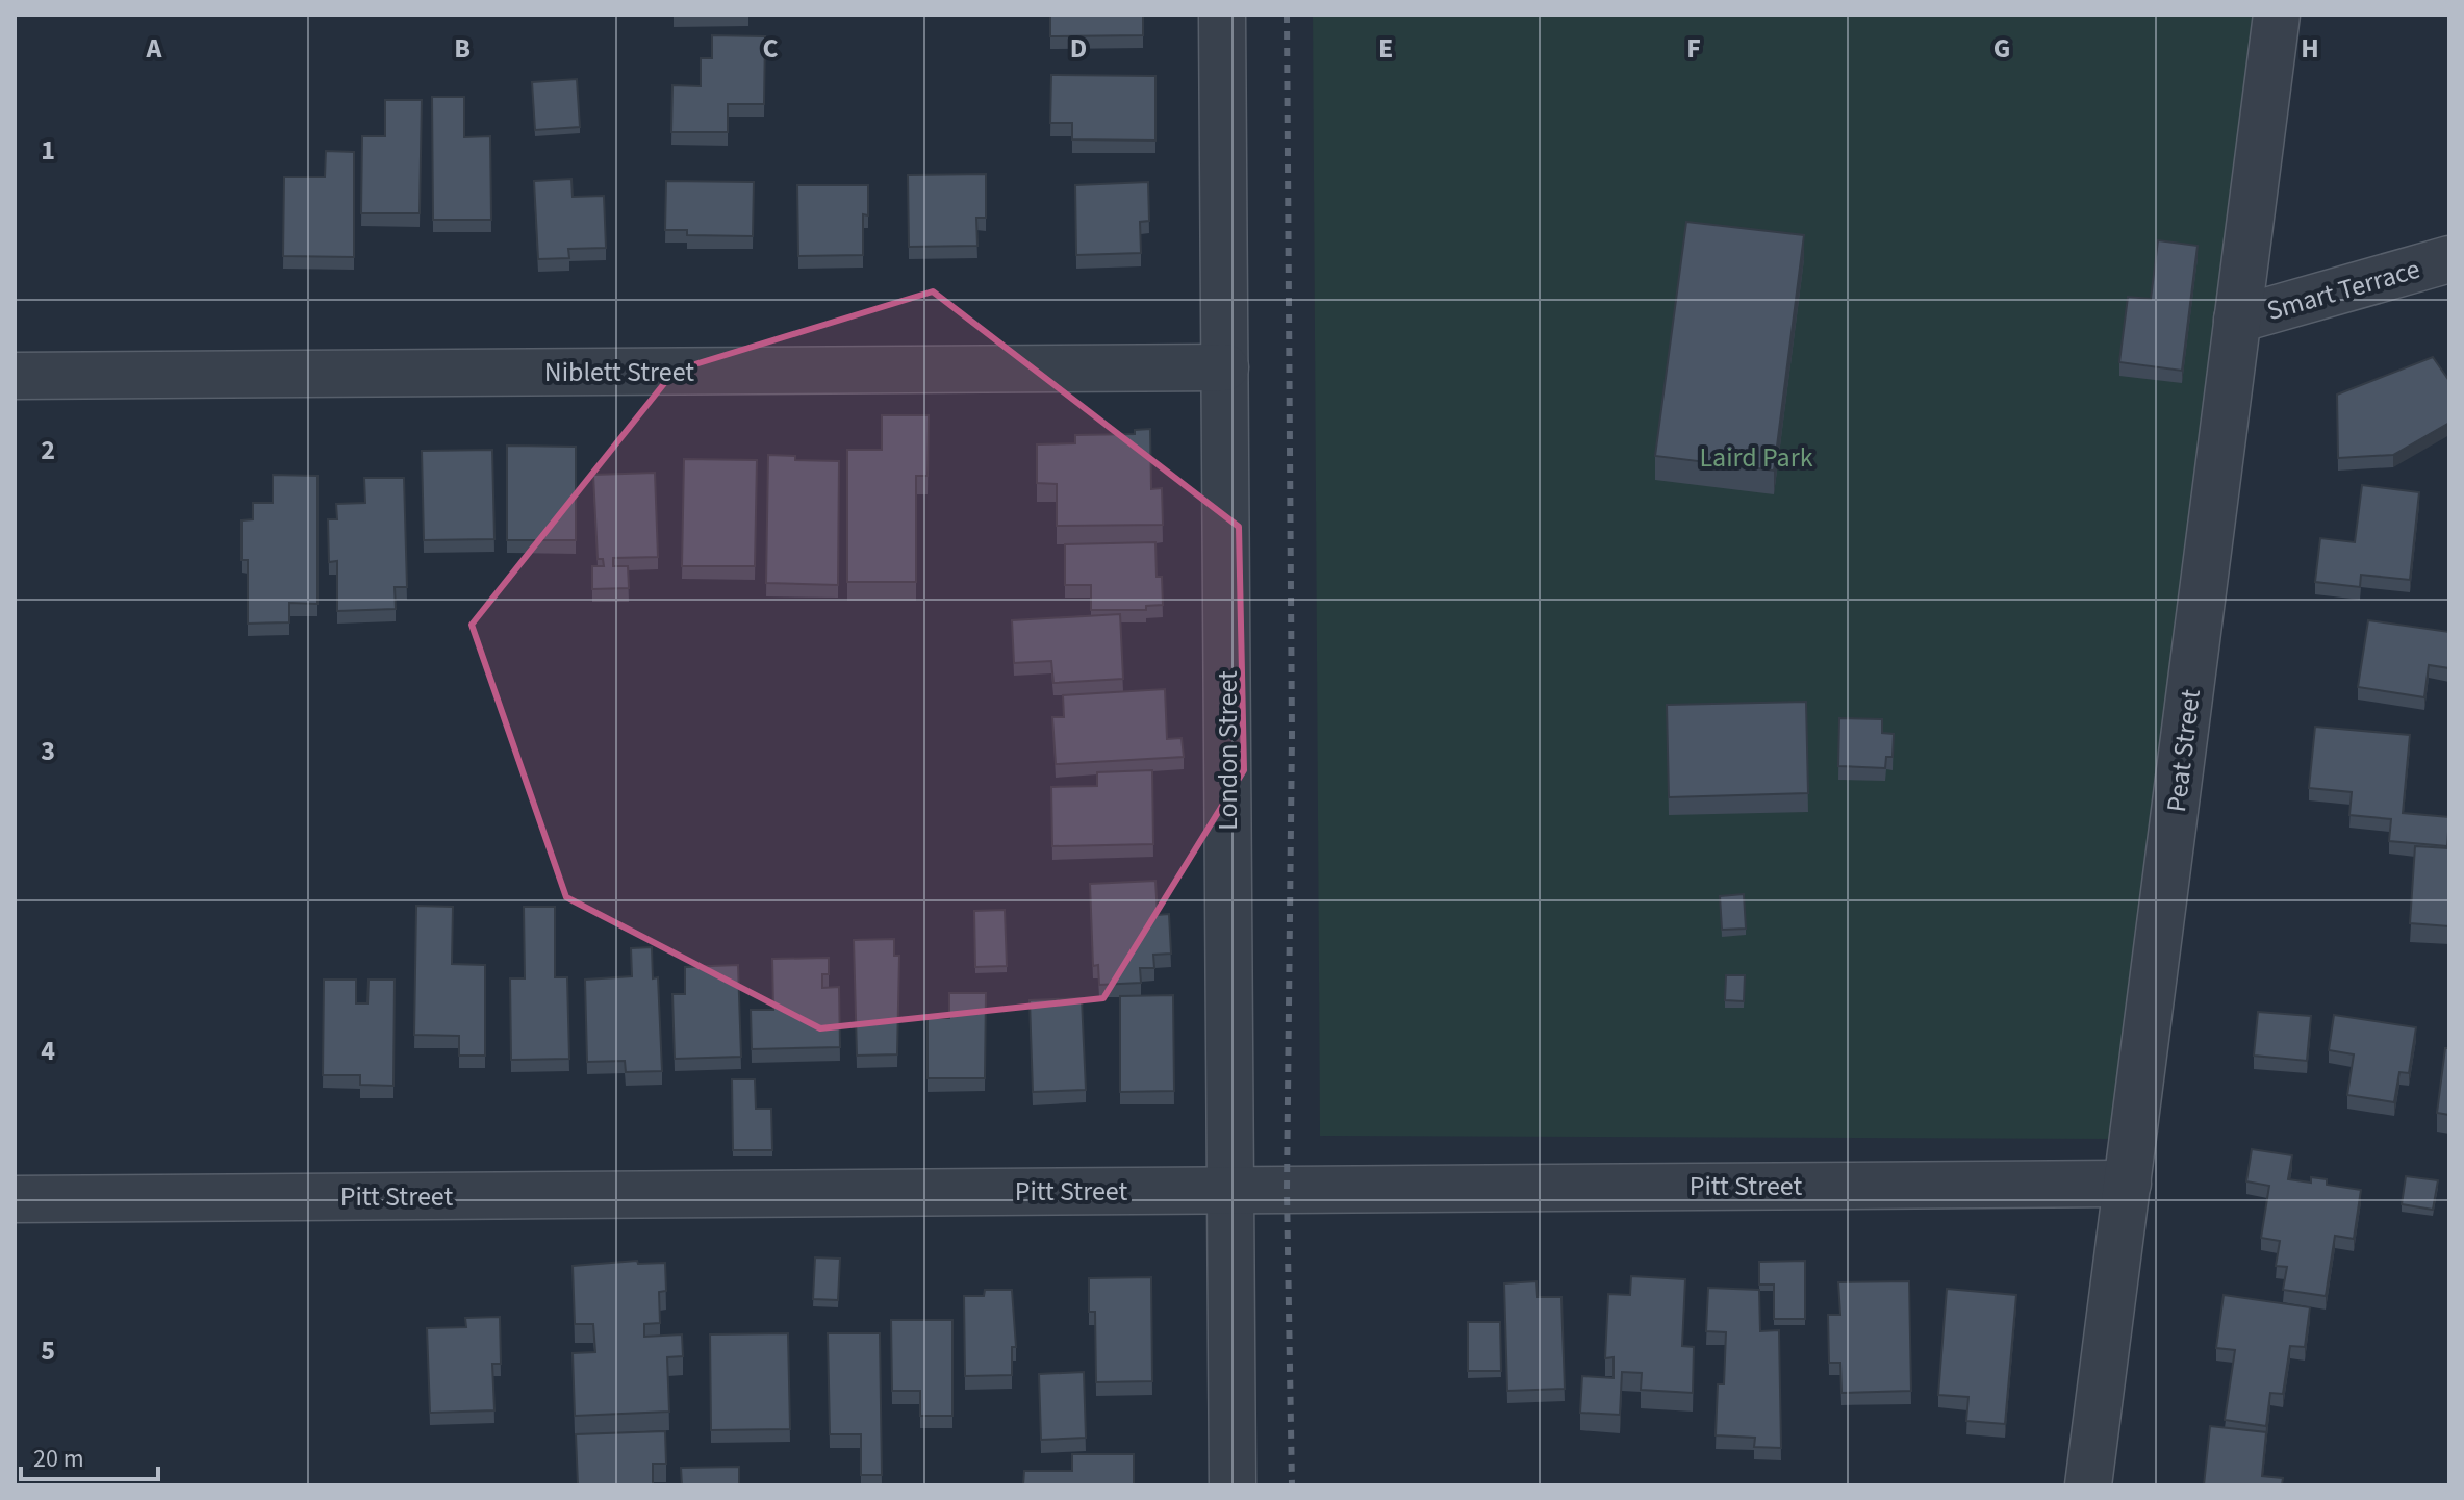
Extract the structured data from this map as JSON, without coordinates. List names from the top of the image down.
{
  "streets": {
    "street": [
      "Smart Terrace",
      "Niblett Street",
      "London Street",
      "Peat Street",
      "Pitt Street"
    ]
  },
  "crossings": [
    ["Smart Terrace", "Peat Street"],
    ["Niblett Street", "London Street"],
    ["London Street", "Pitt Street"],
    ["Peat Street", "Pitt Street"]
  ],
  "parks": ["Laird Park"],
  "scale_bar": "20 m",
  "grid": {
    "columns": [
      "A",
      "B",
      "C",
      "D",
      "E",
      "F",
      "G",
      "H"
    ],
    "rows": [
      "1",
      "2",
      "3",
      "4",
      "5"
    ]
  }
}
